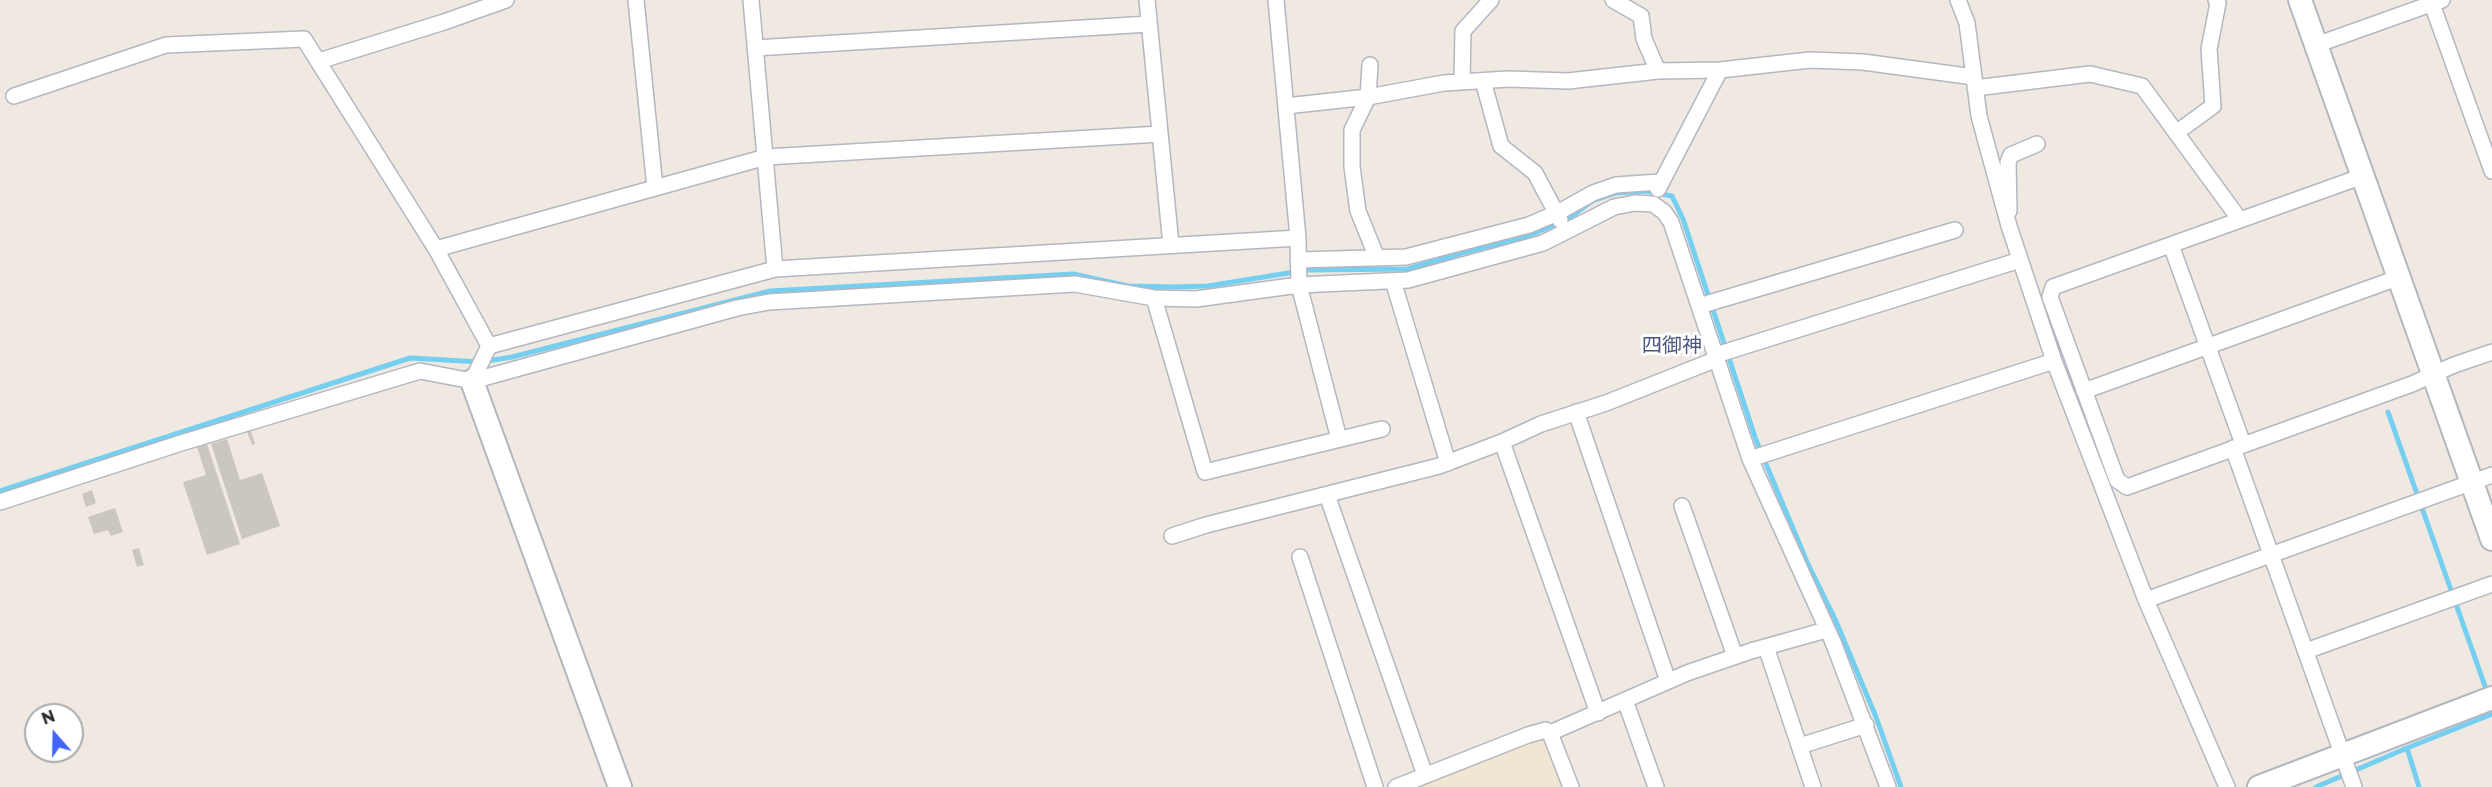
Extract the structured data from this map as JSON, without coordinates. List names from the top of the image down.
{
  "districts": ["四御神"],
  "north": "top"
}
